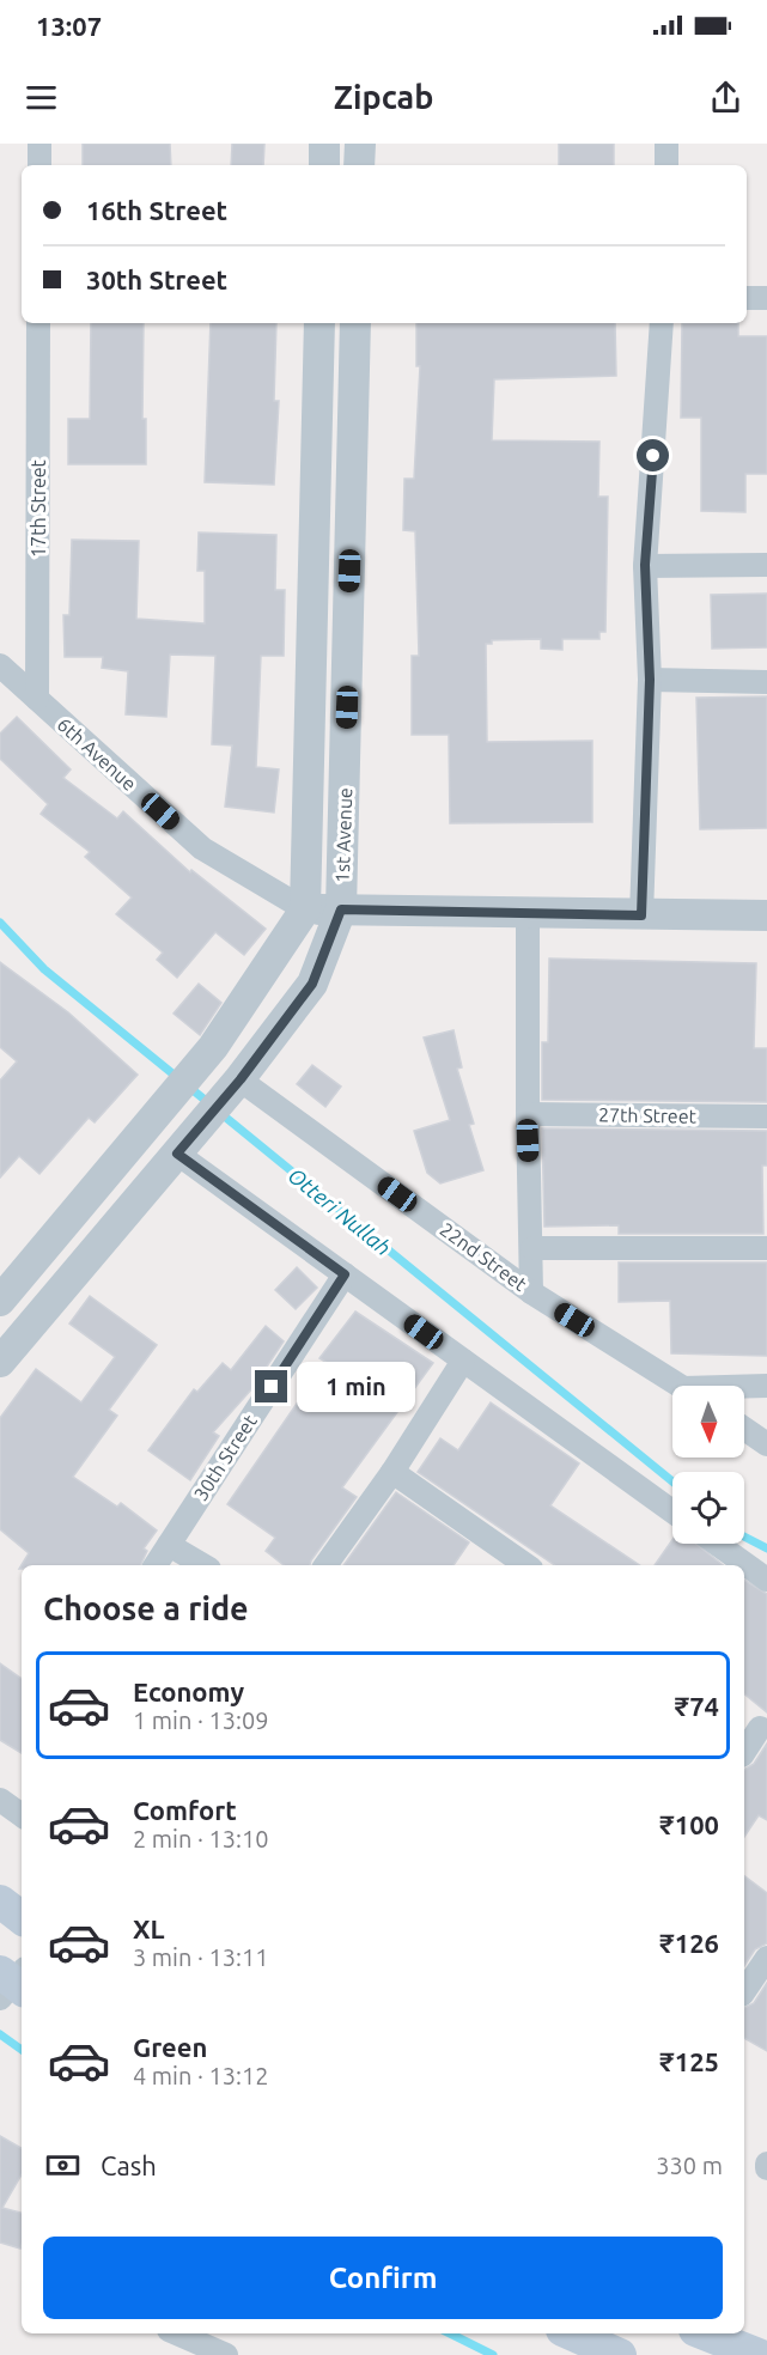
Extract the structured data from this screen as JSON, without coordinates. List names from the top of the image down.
{
  "streets": {
    "street": [
      "17th Street",
      "6th Avenue",
      "1st Avenue",
      "27th Street",
      "22nd Street",
      "30th Street"
    ]
  },
  "crossings": [
    ["17th Street", "6th Avenue"],
    ["6th Avenue", "1st Avenue"],
    ["1st Avenue", "22nd Street"]
  ],
  "water": ["Otteri Nullah"],
  "north": "bottom",
  "page": {
    "status": "13:07",
    "header": "Zipcab",
    "banner": ["16th Street", "30th Street"],
    "bubble": "1 min",
    "heading": "Choose a ride",
    "list": [
      {
        "name": "Economy",
        "note": "1 min · 13:09",
        "value": "₹74"
      },
      {
        "name": "Comfort",
        "note": "2 min · 13:10",
        "value": "₹100"
      },
      {
        "name": "XL",
        "note": "3 min · 13:11",
        "value": "₹126"
      },
      {
        "name": "Green",
        "note": "4 min · 13:12",
        "value": "₹125"
      }
    ],
    "pay": ["Cash", "330 m"],
    "buttons": "Confirm"
  }
}
